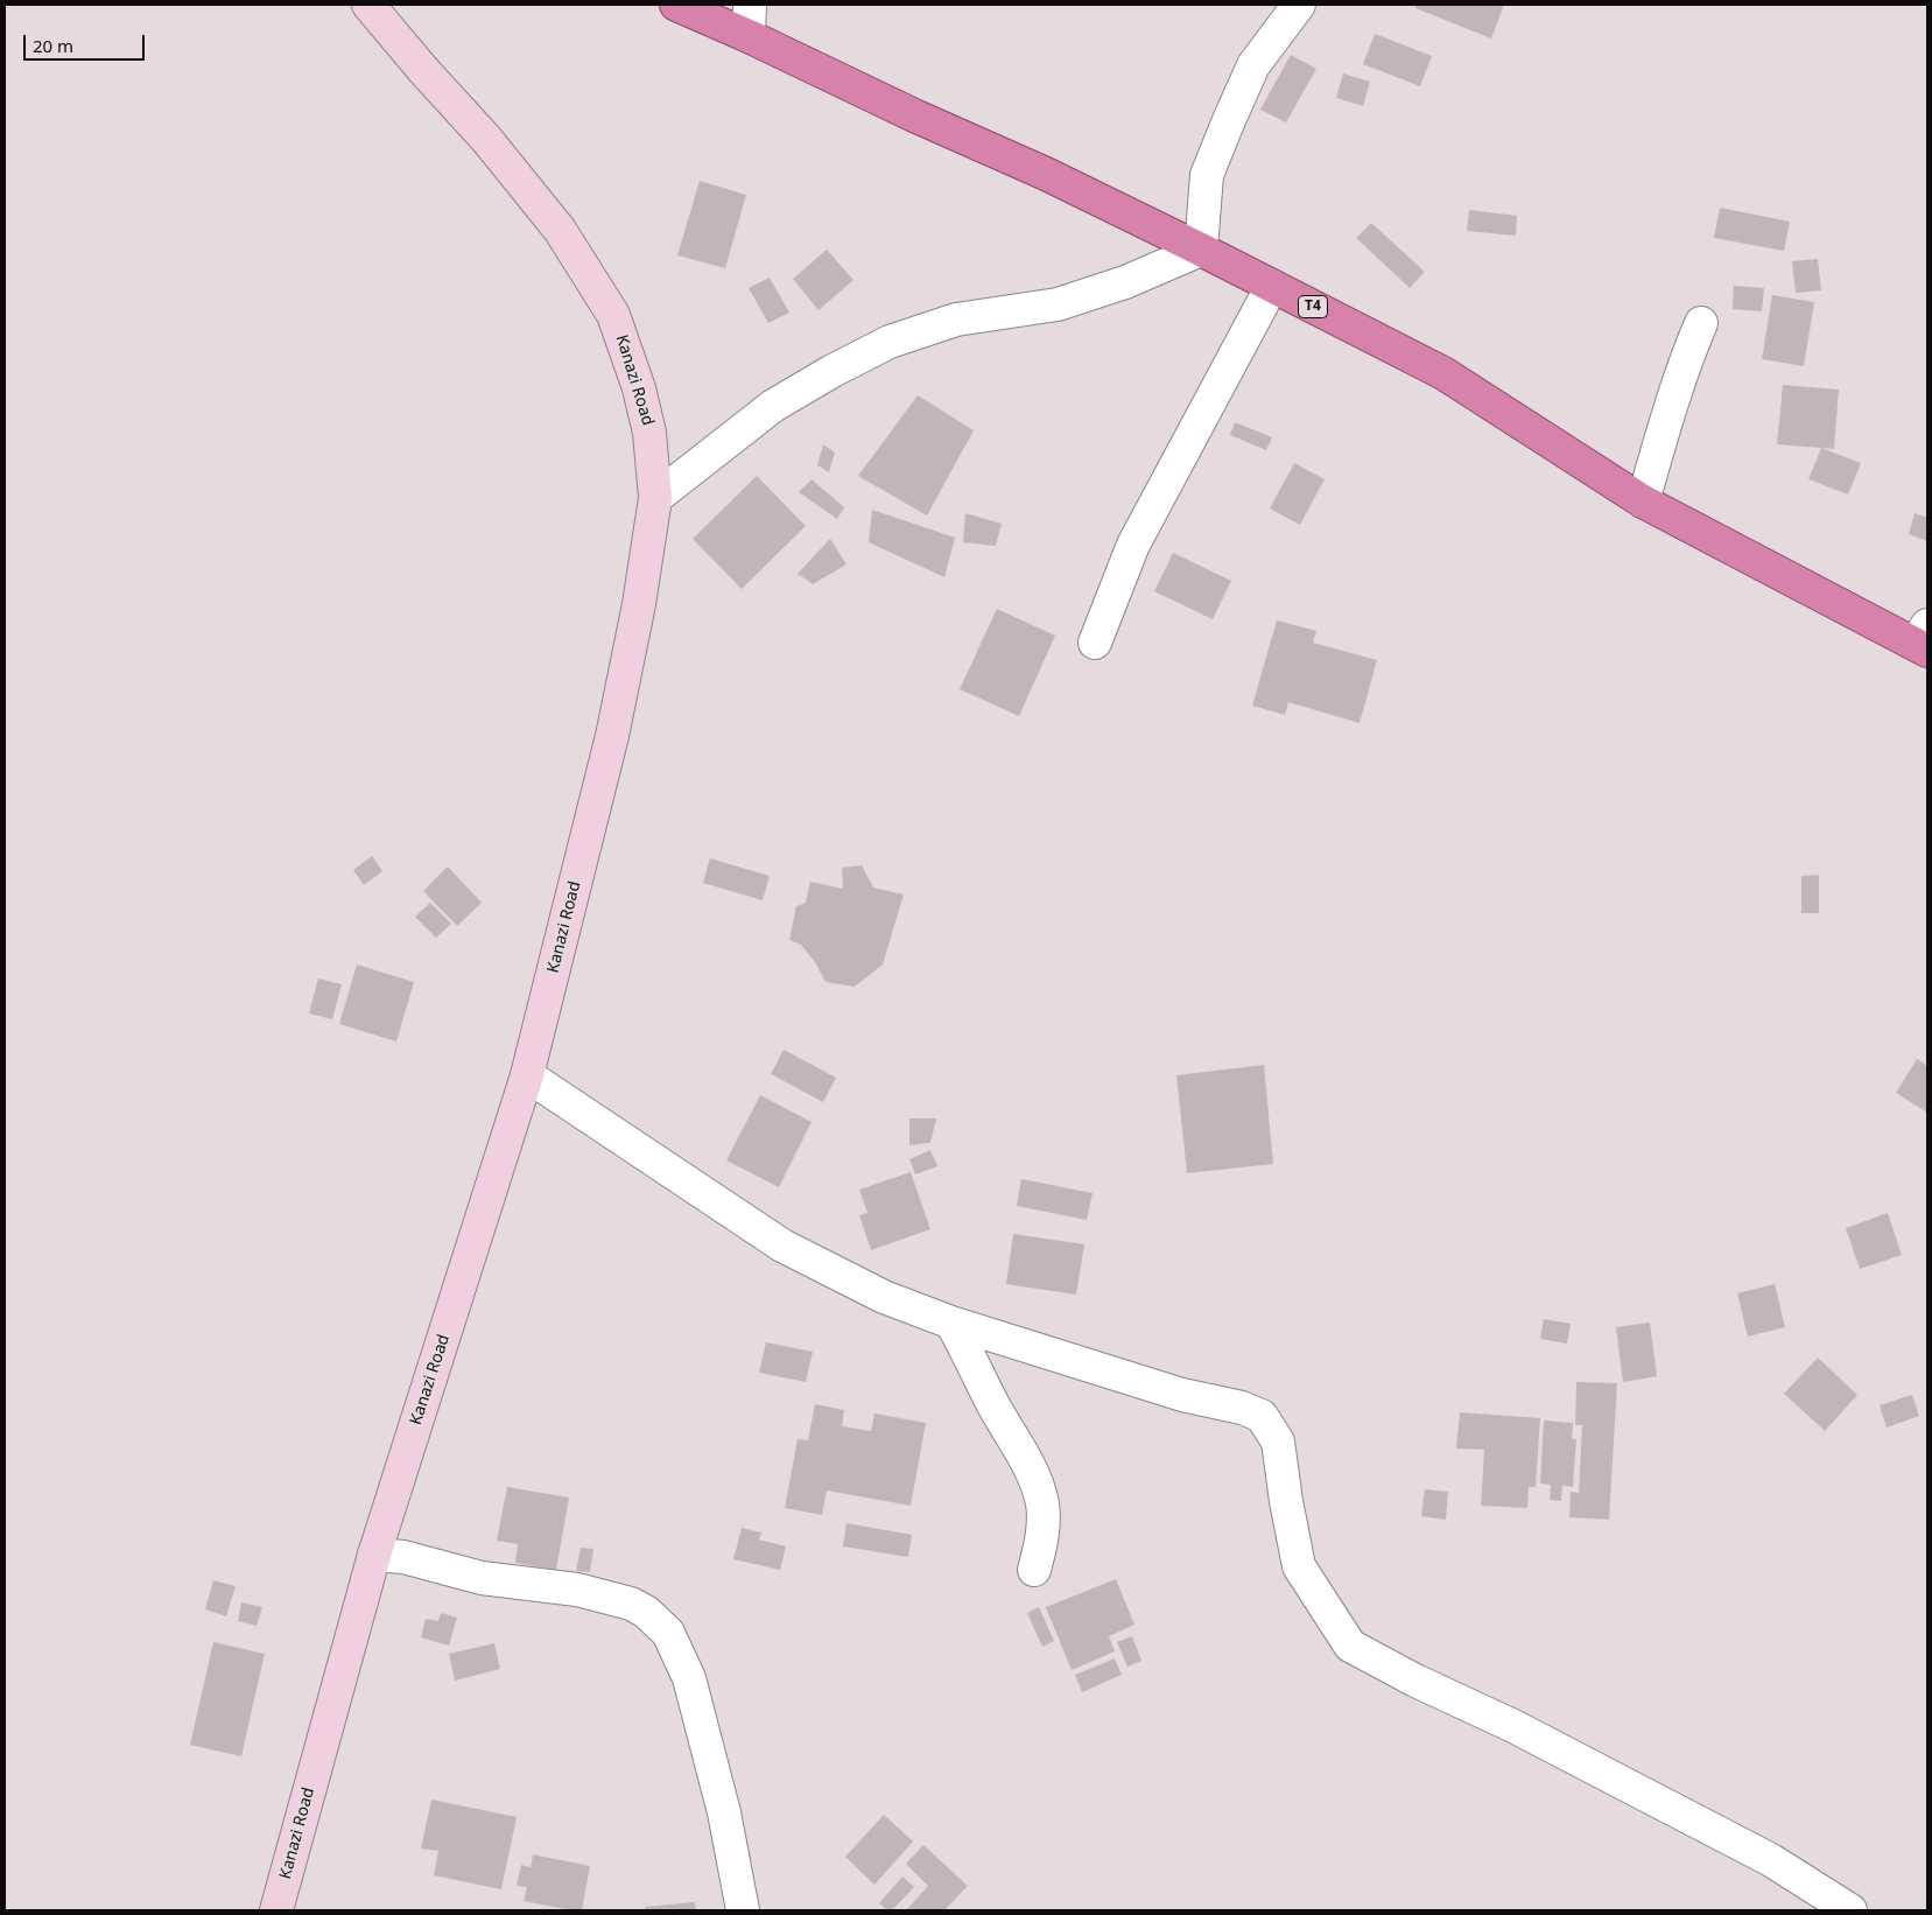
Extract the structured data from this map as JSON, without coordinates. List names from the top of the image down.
{
  "streets": {
    "highway": ["T4"],
    "main road": ["Kanazi Road"]
  },
  "scale_bar": "20 m"
}
